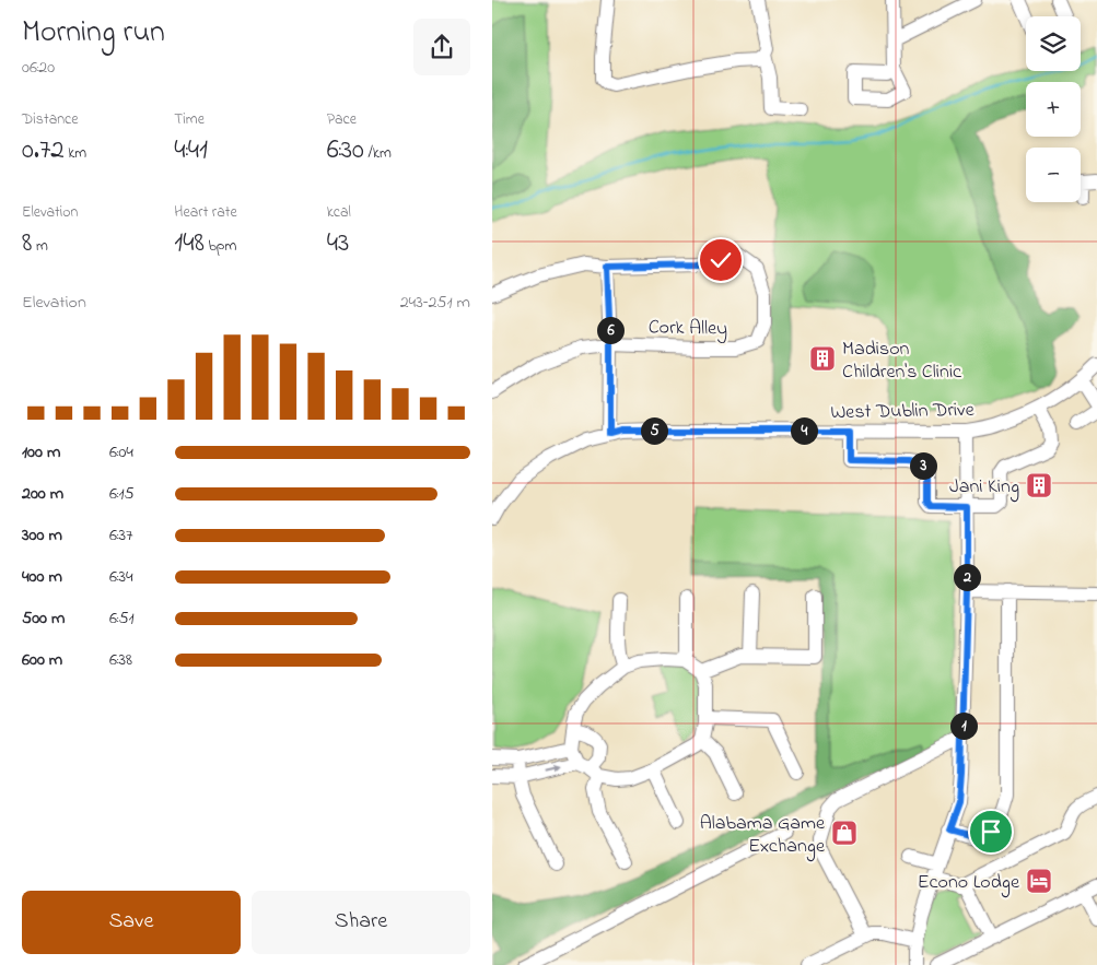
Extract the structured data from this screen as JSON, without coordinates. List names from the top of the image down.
{
  "streets": {
    "street": ["Cork Alley", "West Dublin Drive"]
  },
  "places": {
    "building": ["Madison Children's Clinic", "Jani King"],
    "shop": ["Alabama Game Exchange"],
    "hotel": ["Econo Lodge"]
  },
  "page": {
    "heading": ["Morning run", "06:20"],
    "map_buttons": ["+", "−"],
    "stats": [
      ["Distance", "0.72 km"],
      ["Time", "4:41"],
      ["Pace", "6:30 /km"],
      ["Elevation", "8 m"],
      ["Heart rate", "148 bpm"],
      ["kcal", "43"]
    ],
    "chart": ["Elevation", "243–251 m"],
    "pins": [
      "6",
      "4",
      "5",
      "3",
      "2",
      "1"
    ],
    "list": [
      {
        "name": "100 m",
        "note": "6:04"
      },
      {
        "name": "200 m",
        "note": "6:15"
      },
      {
        "name": "300 m",
        "note": "6:37"
      },
      {
        "name": "400 m",
        "note": "6:34"
      },
      {
        "name": "500 m",
        "note": "6:51"
      },
      {
        "name": "600 m",
        "note": "6:38"
      }
    ],
    "buttons": ["Save", "Share"]
  }
}
